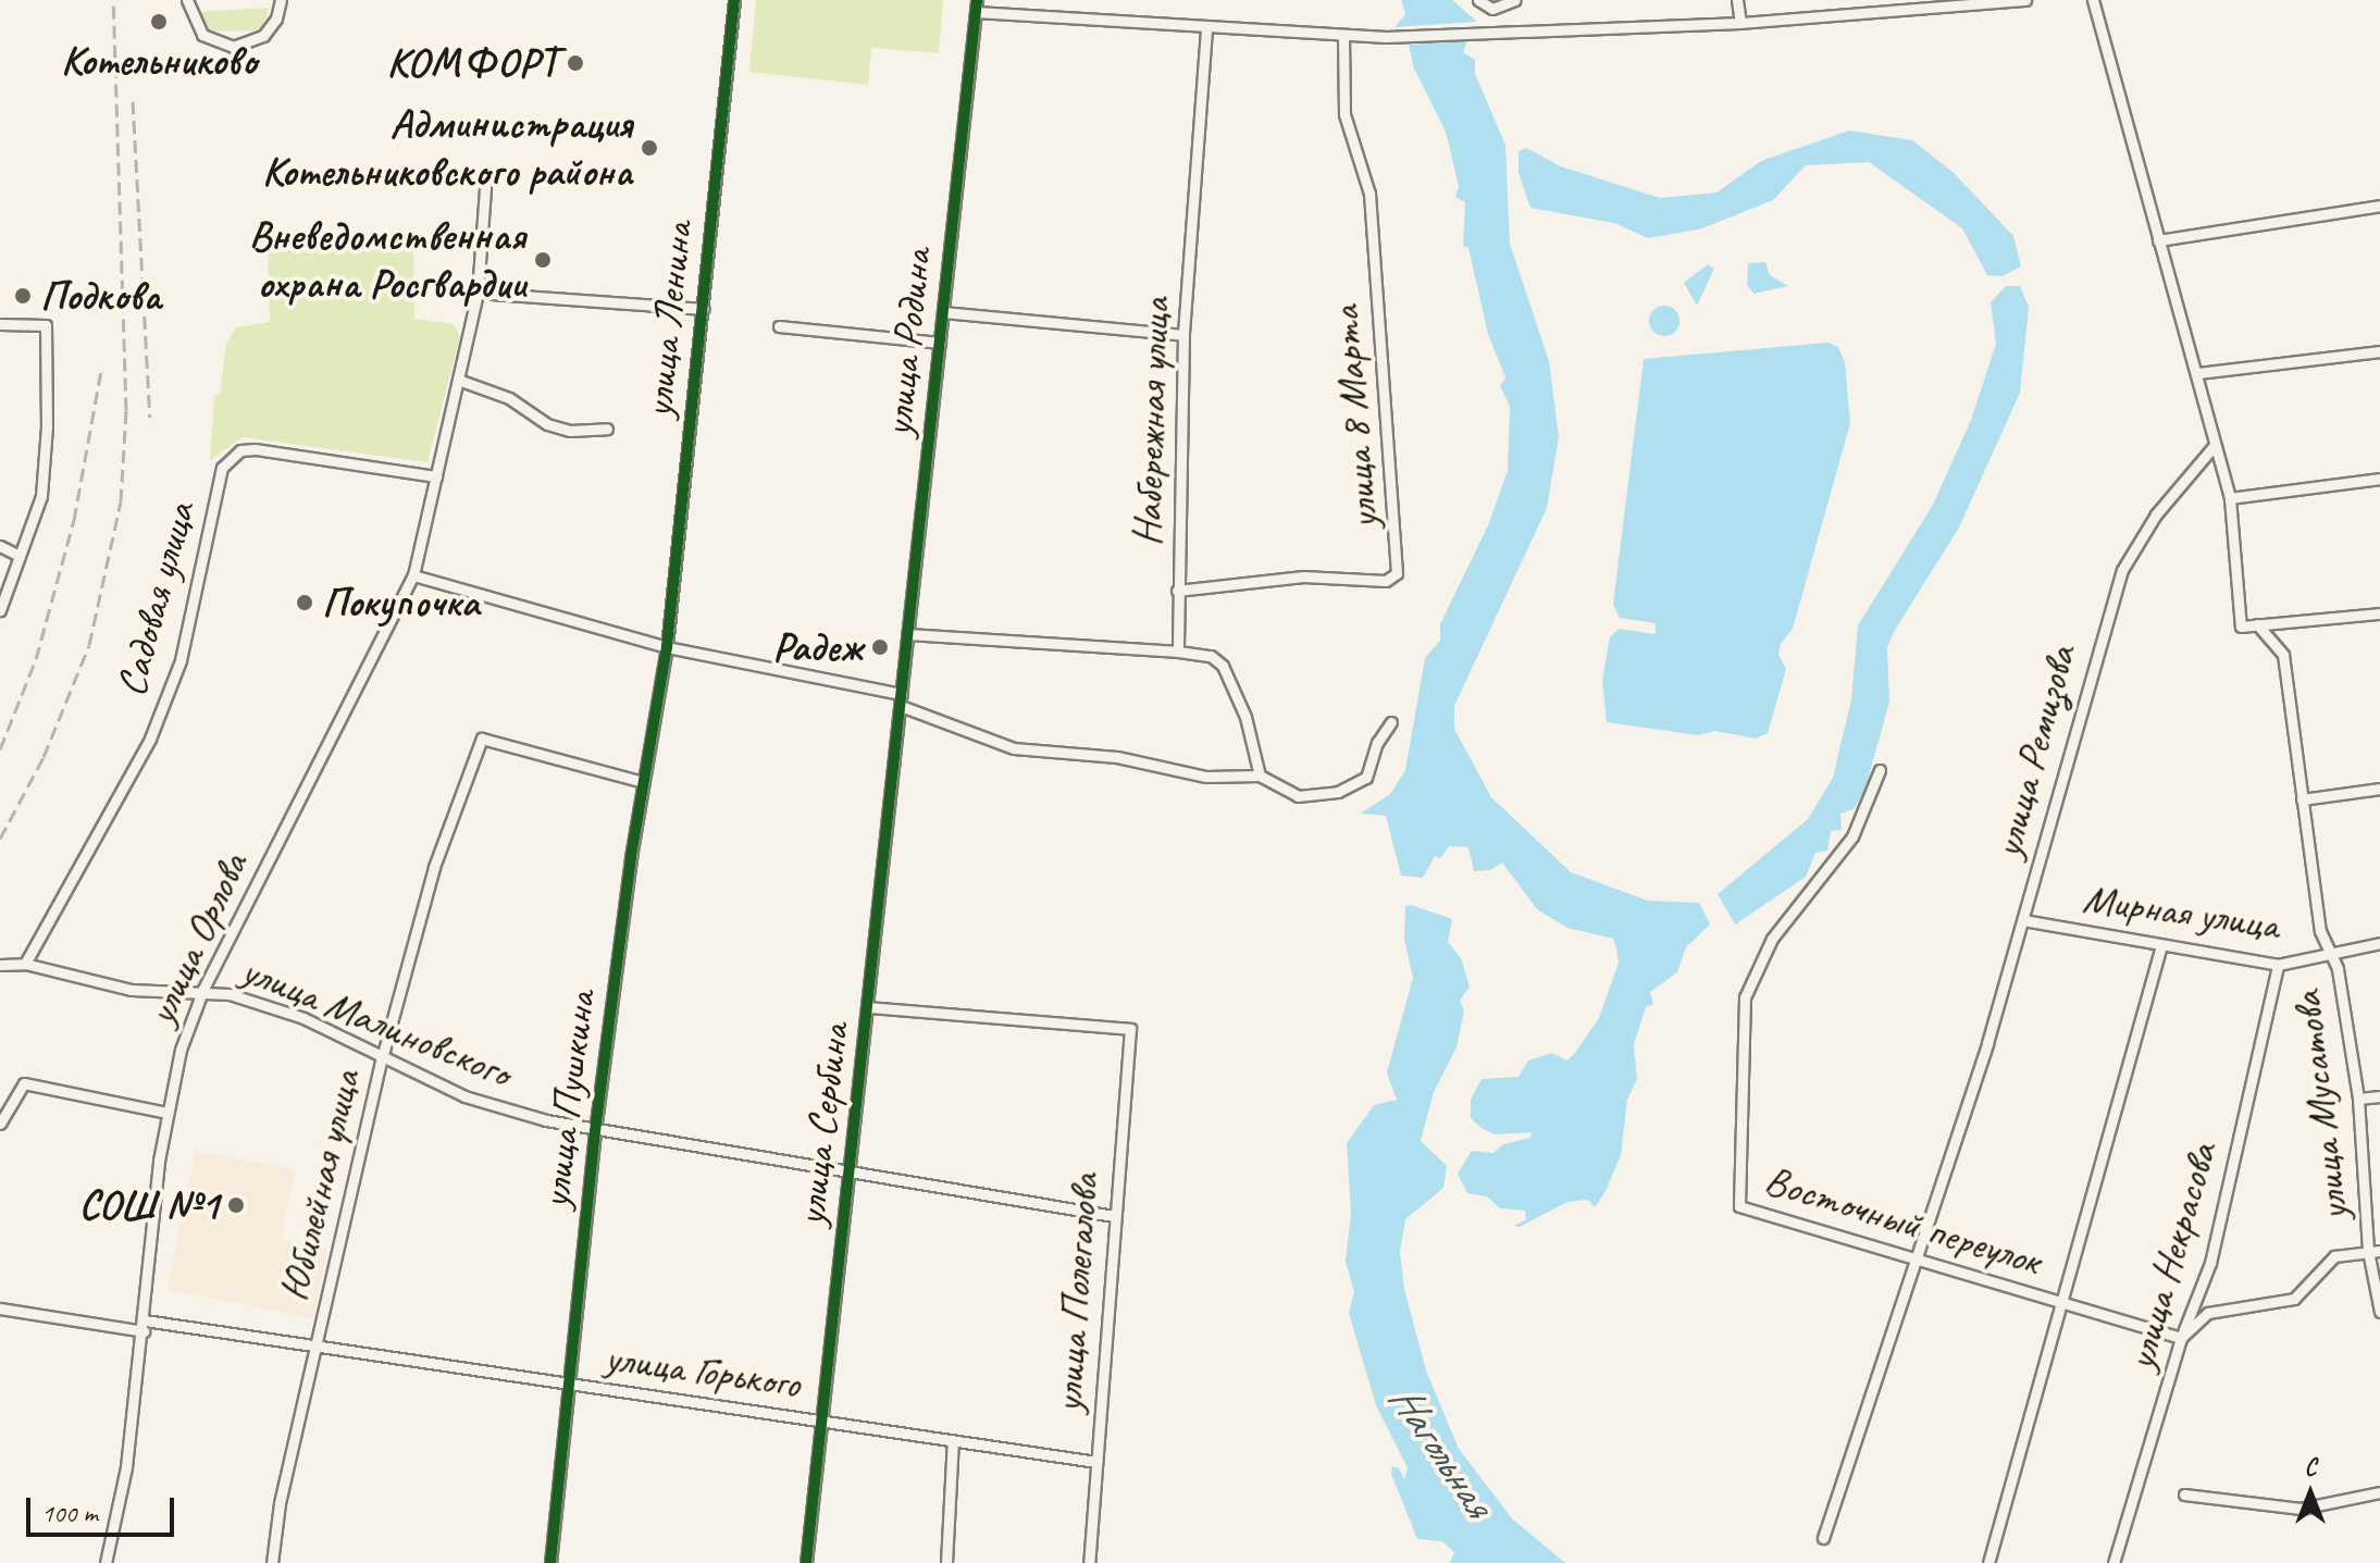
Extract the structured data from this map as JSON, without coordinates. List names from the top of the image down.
{
  "streets": {
    "street": [
      "улица Ленина",
      "улица Родина",
      "улица 8 Марта",
      "Набережная улица",
      "Садовая улица",
      "улица Ремизова",
      "Мирная улица",
      "улица Орлова",
      "улица Малиновского",
      "улица Пушкина",
      "улица Мусатова",
      "улица Сербина",
      "Юбилейная улица",
      "Восточный переулок",
      "улица Некрасова",
      "улица Полегалова",
      "улица Горького"
    ]
  },
  "crossings": [
    ["улица Ленина", "улица Пушкина"],
    ["улица Родина", "улица Сербина"],
    ["улица 8 Марта", "Набережная улица"],
    ["Садовая улица", "улица Орлова"],
    ["Садовая улица", "улица Малиновского"],
    ["улица Ремизова", "Мирная улица"],
    ["улица Ремизова", "Восточный переулок"],
    ["Мирная улица", "улица Мусатова"],
    ["Мирная улица", "улица Некрасова"],
    ["улица Орлова", "улица Малиновского"],
    ["улица Орлова", "улица Горького"],
    ["улица Малиновского", "улица Пушкина"],
    ["улица Малиновского", "улица Сербина"],
    ["улица Малиновского", "Юбилейная улица"],
    ["улица Малиновского", "улица Полегалова"],
    ["улица Пушкина", "Юбилейная улица"],
    ["улица Пушкина", "улица Горького"],
    ["улица Сербина", "улица Полегалова"],
    ["улица Сербина", "улица Горького"],
    ["Юбилейная улица", "улица Горького"],
    ["Восточный переулок", "улица Некрасова"],
    ["улица Полегалова", "улица Горького"]
  ],
  "water": ["Нагольная"],
  "places": [
    "Котельниково",
    "КОМФОРТ",
    "Администрация Котельниковского района",
    "Вневедомственная охрана Росгвардии",
    "Подкова",
    "Покупочка",
    "Радеж",
    "СОШ №1"
  ],
  "scale_bar": "100 m",
  "north": "top"
}
